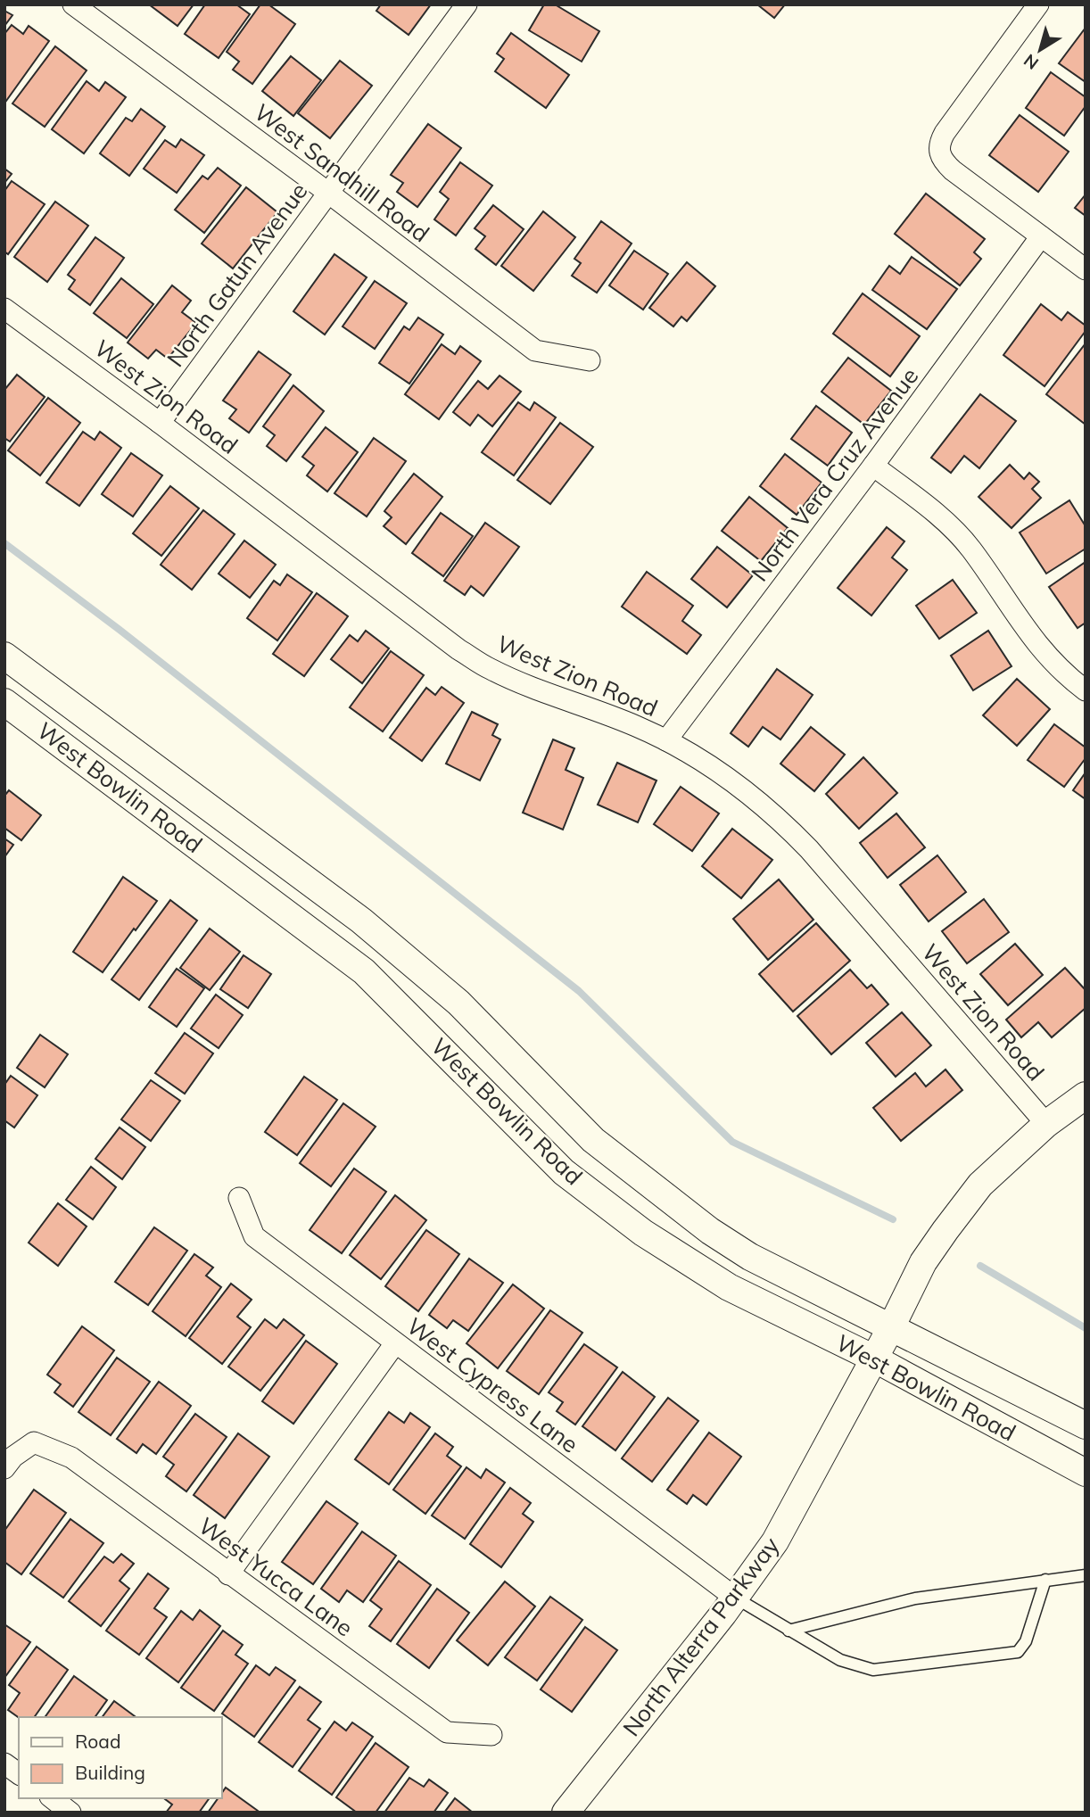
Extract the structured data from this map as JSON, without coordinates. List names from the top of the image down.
{
  "streets": {
    "street": [
      "West Sandhill Road",
      "North Gatun Avenue",
      "West Zion Road",
      "North Vera Cruz Avenue",
      "West Bowlin Road",
      "West Cypress Lane",
      "West Yucca Lane",
      "North Alterra Parkway"
    ]
  },
  "crossings": [
    ["West Sandhill Road", "North Gatun Avenue"],
    ["North Gatun Avenue", "West Zion Road"],
    ["West Zion Road", "North Vera Cruz Avenue"],
    ["West Zion Road", "North Alterra Parkway"],
    ["West Bowlin Road", "North Alterra Parkway"],
    ["West Cypress Lane", "North Alterra Parkway"]
  ],
  "legend": ["Road", "Building"],
  "north": "bottom left"
}
